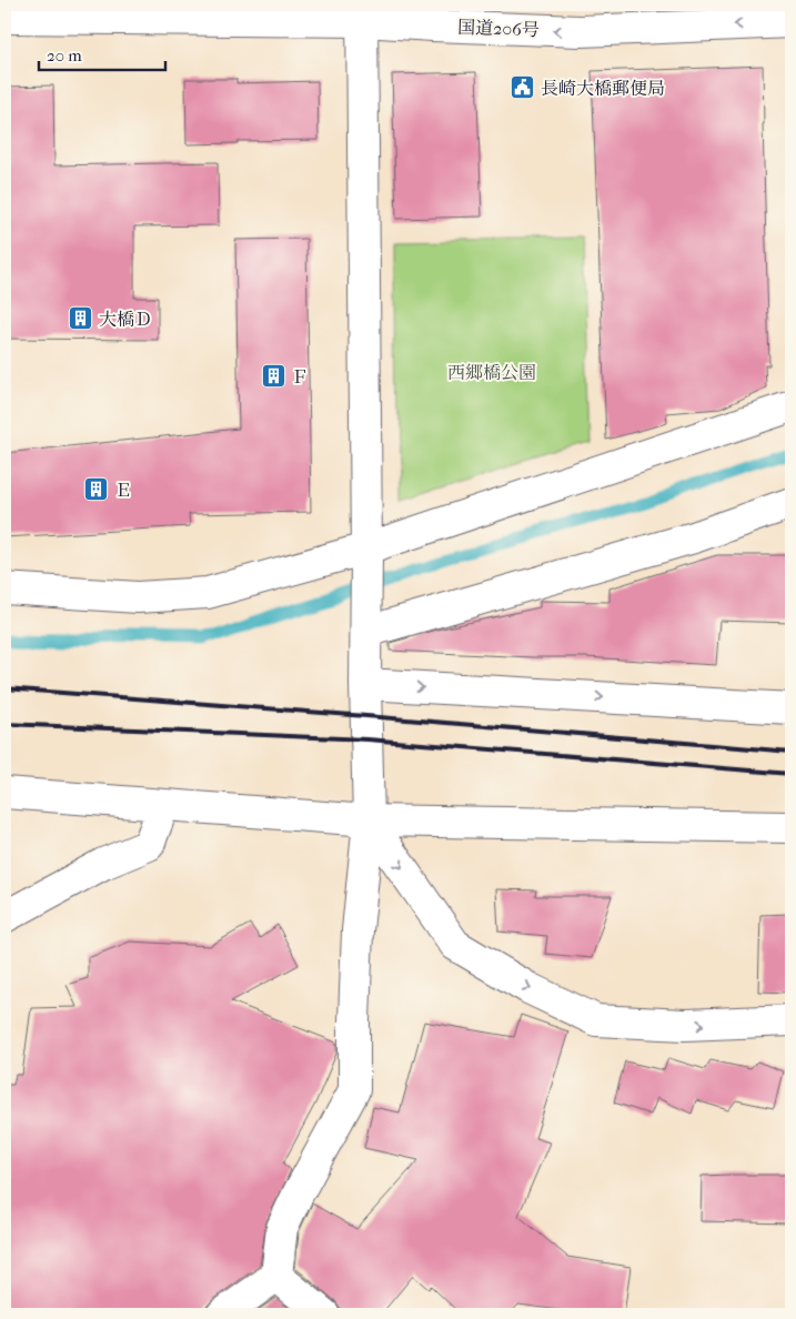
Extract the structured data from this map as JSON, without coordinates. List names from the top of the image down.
{
  "streets": {
    "main road": ["国道206号"]
  },
  "one_way": ["国道206号"],
  "parks": ["西郷橋公園"],
  "places": {
    "public building": ["長崎大橋郵便局"],
    "building": ["大橋Ｄ", "Ｆ", "Ｅ"]
  },
  "scale_bar": "20 m"
}
